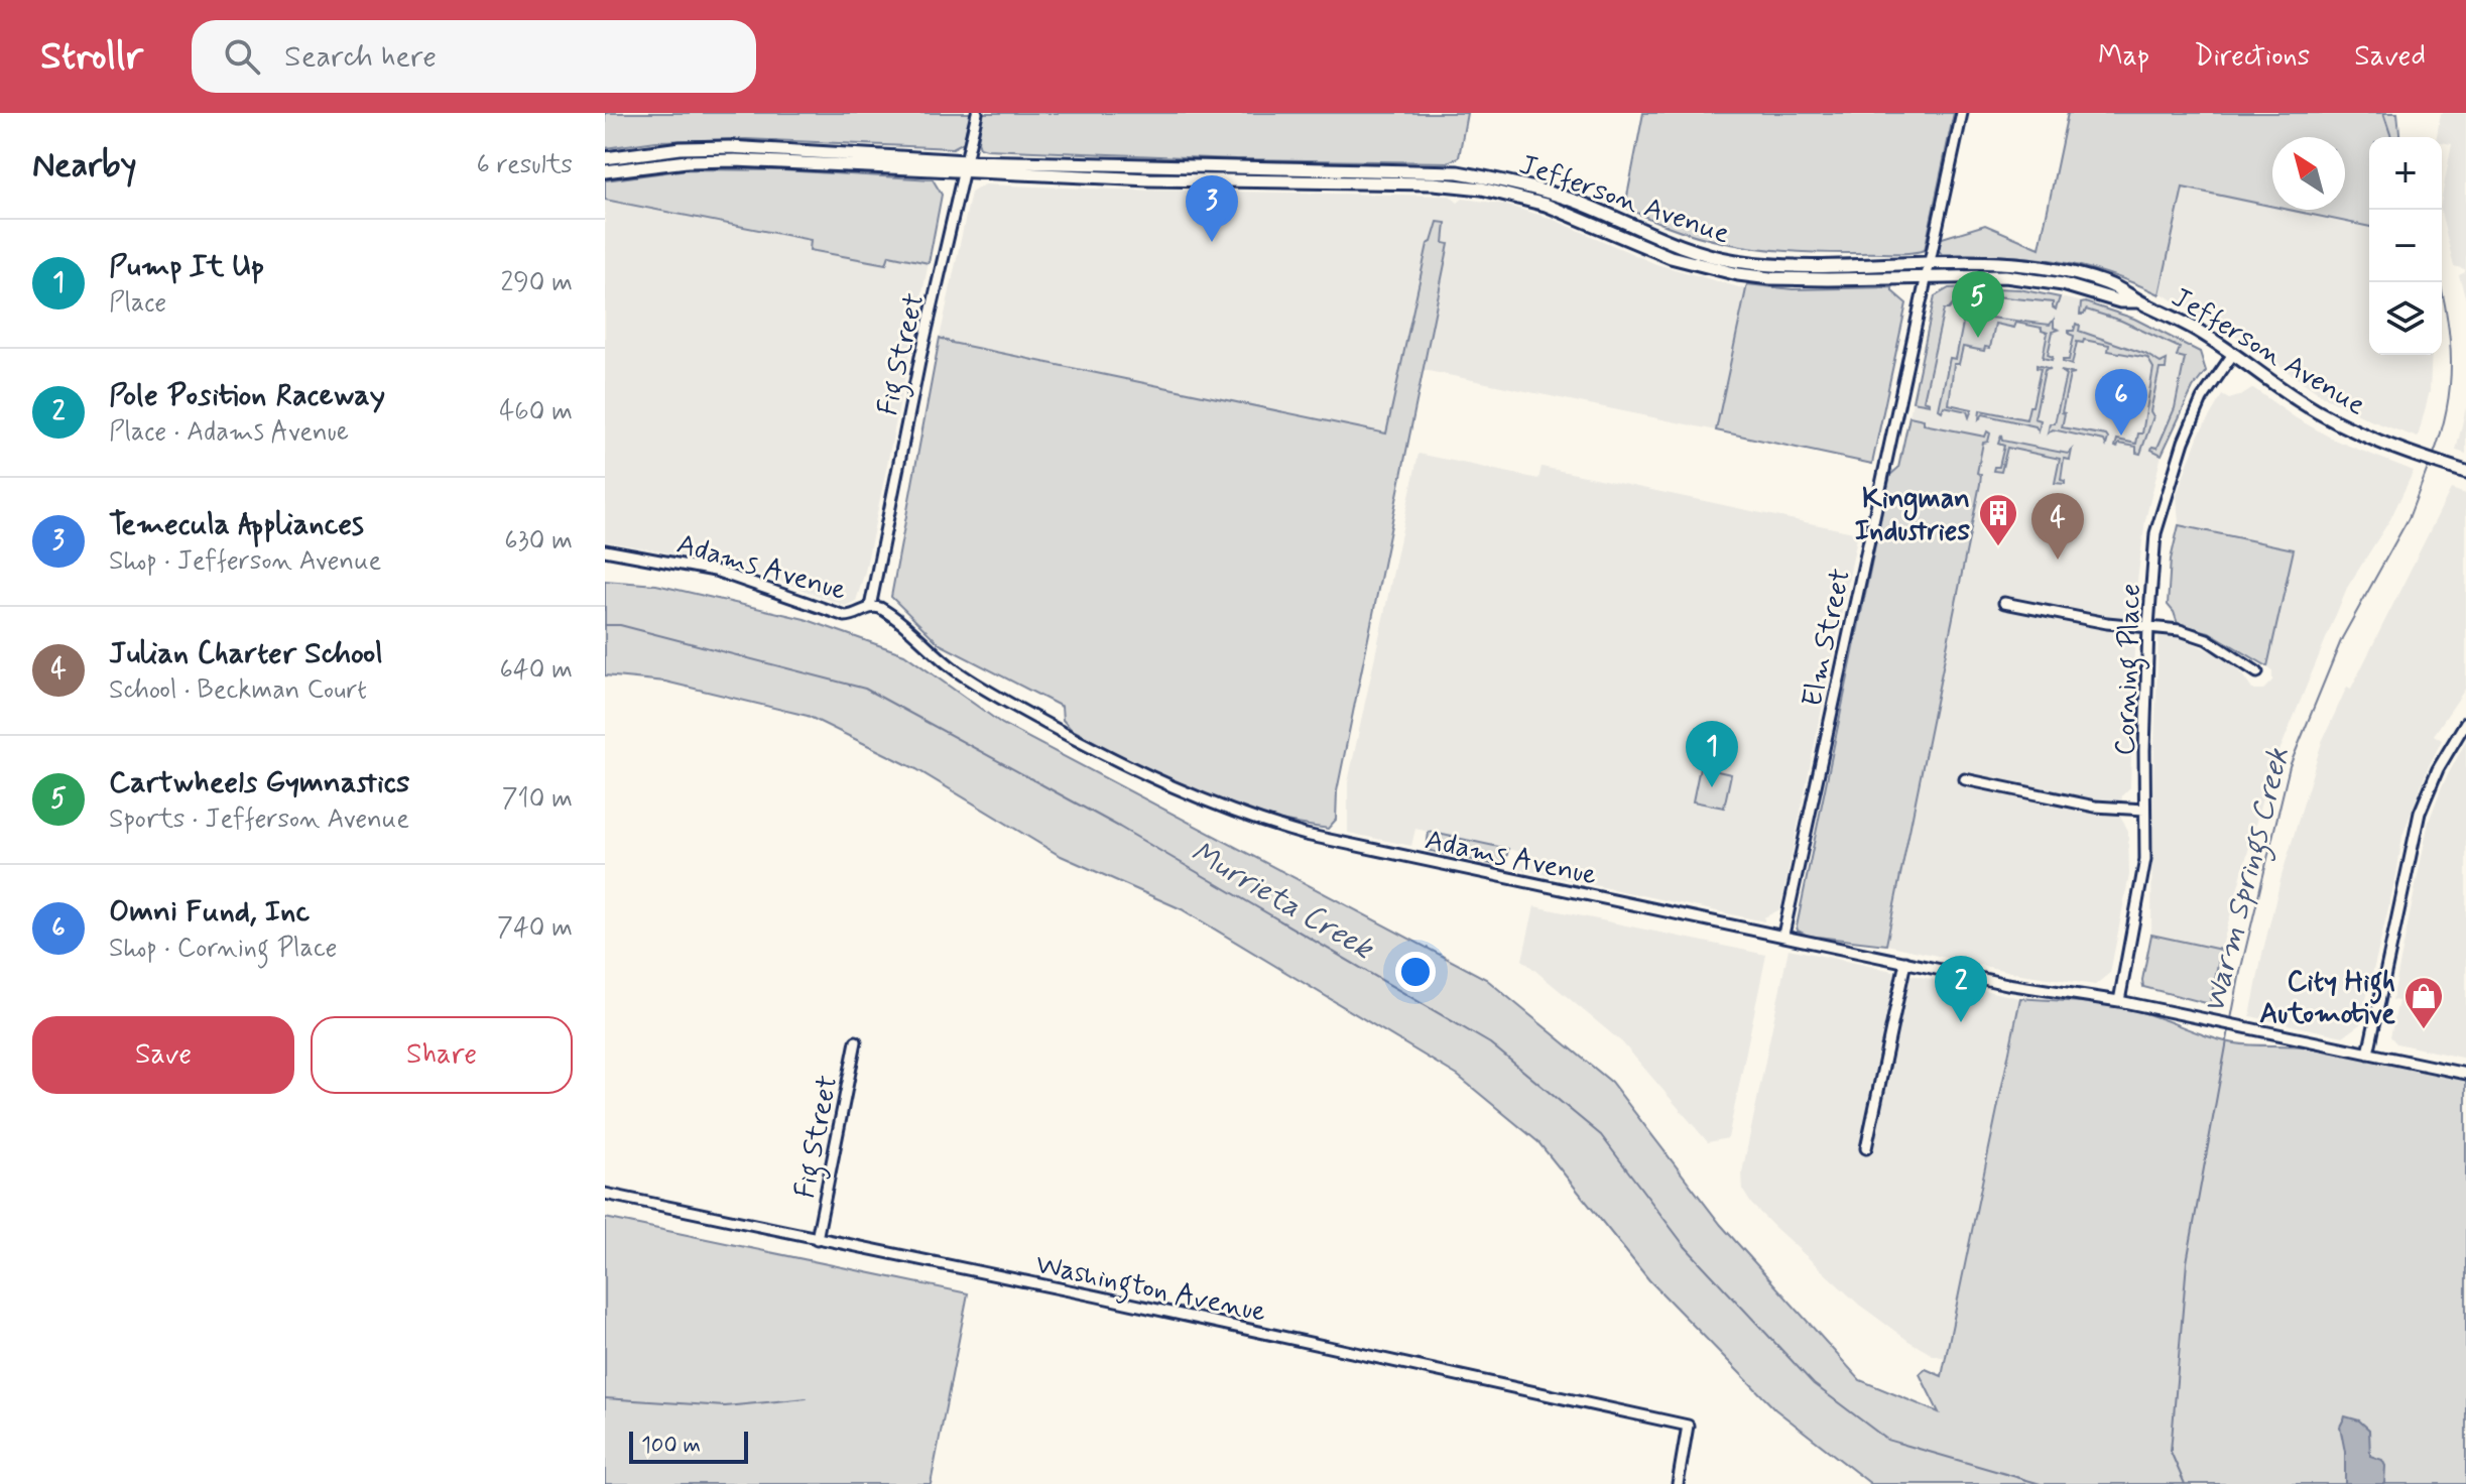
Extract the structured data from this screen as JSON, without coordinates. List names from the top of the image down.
{
  "streets": {
    "main road": ["Jefferson Avenue"],
    "street": [
      "Fig Street",
      "Adams Avenue",
      "Elm Street",
      "Corning Place",
      "Washington Avenue"
    ]
  },
  "crossings": [
    ["Jefferson Avenue", "Fig Street"],
    ["Jefferson Avenue", "Elm Street"],
    ["Jefferson Avenue", "Corning Place"],
    ["Fig Street", "Adams Avenue"],
    ["Fig Street", "Washington Avenue"],
    ["Adams Avenue", "Elm Street"],
    ["Adams Avenue", "Corning Place"]
  ],
  "water": ["Warm Springs Creek", "Murrieta Creek"],
  "places": {
    "building": ["Kingman Industries"],
    "shop": ["City High Automotive"]
  },
  "scale_bar": "100 m",
  "north": "top left",
  "page": {
    "header": "Strollr",
    "search": "Search here",
    "nav": ["Map", "Directions", "Saved"],
    "heading": ["Nearby", "6 results"],
    "map_buttons": ["+", "−"],
    "pins": [
      "3",
      "5",
      "6",
      "4",
      "1",
      "2"
    ],
    "list": [
      {
        "mark": "1",
        "name": "Pump It Up",
        "note": "Place",
        "value": "290 m"
      },
      {
        "mark": "2",
        "name": "Pole Position Raceway",
        "note": "Place · Adams Avenue",
        "value": "460 m"
      },
      {
        "mark": "3",
        "name": "Temecula Appliances",
        "note": "Shop · Jefferson Avenue",
        "value": "630 m"
      },
      {
        "mark": "4",
        "name": "Julian Charter School",
        "note": "School · Beckman Court",
        "value": "640 m"
      },
      {
        "mark": "5",
        "name": "Cartwheels Gymnastics",
        "note": "Sports · Jefferson Avenue",
        "value": "710 m"
      },
      {
        "mark": "6",
        "name": "Omni Fund, Inc",
        "note": "Shop · Corning Place",
        "value": "740 m"
      }
    ],
    "buttons": ["Save", "Share"],
    "scale": "100 m"
  }
}
